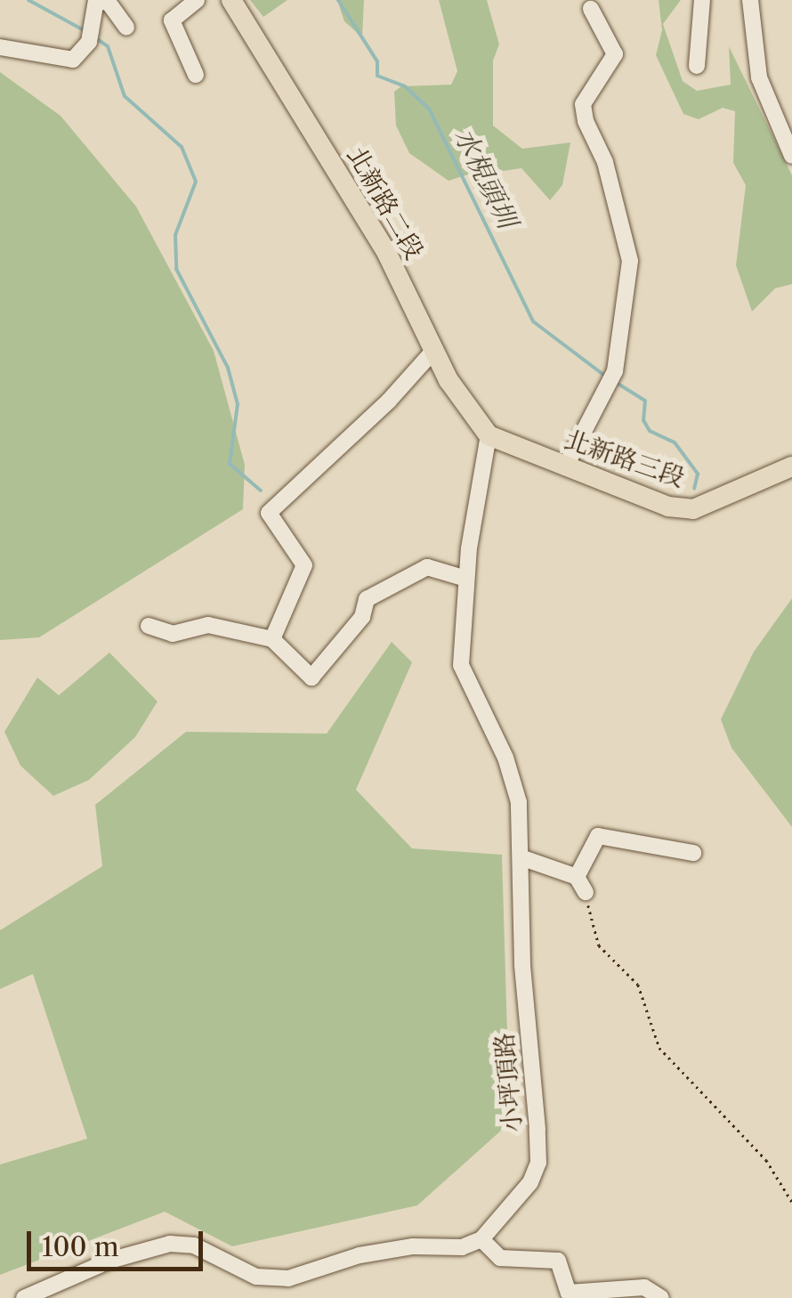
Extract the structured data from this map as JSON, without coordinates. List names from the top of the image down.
{
  "streets": {
    "main road": ["北新路二段", "北新路三段"],
    "street": ["小坪頂路"]
  },
  "crossings": [
    ["北新路二段", "北新路三段"],
    ["北新路二段", "小坪頂路"],
    ["北新路三段", "小坪頂路"]
  ],
  "water": ["水梘頭圳"],
  "scale_bar": "100 m"
}
